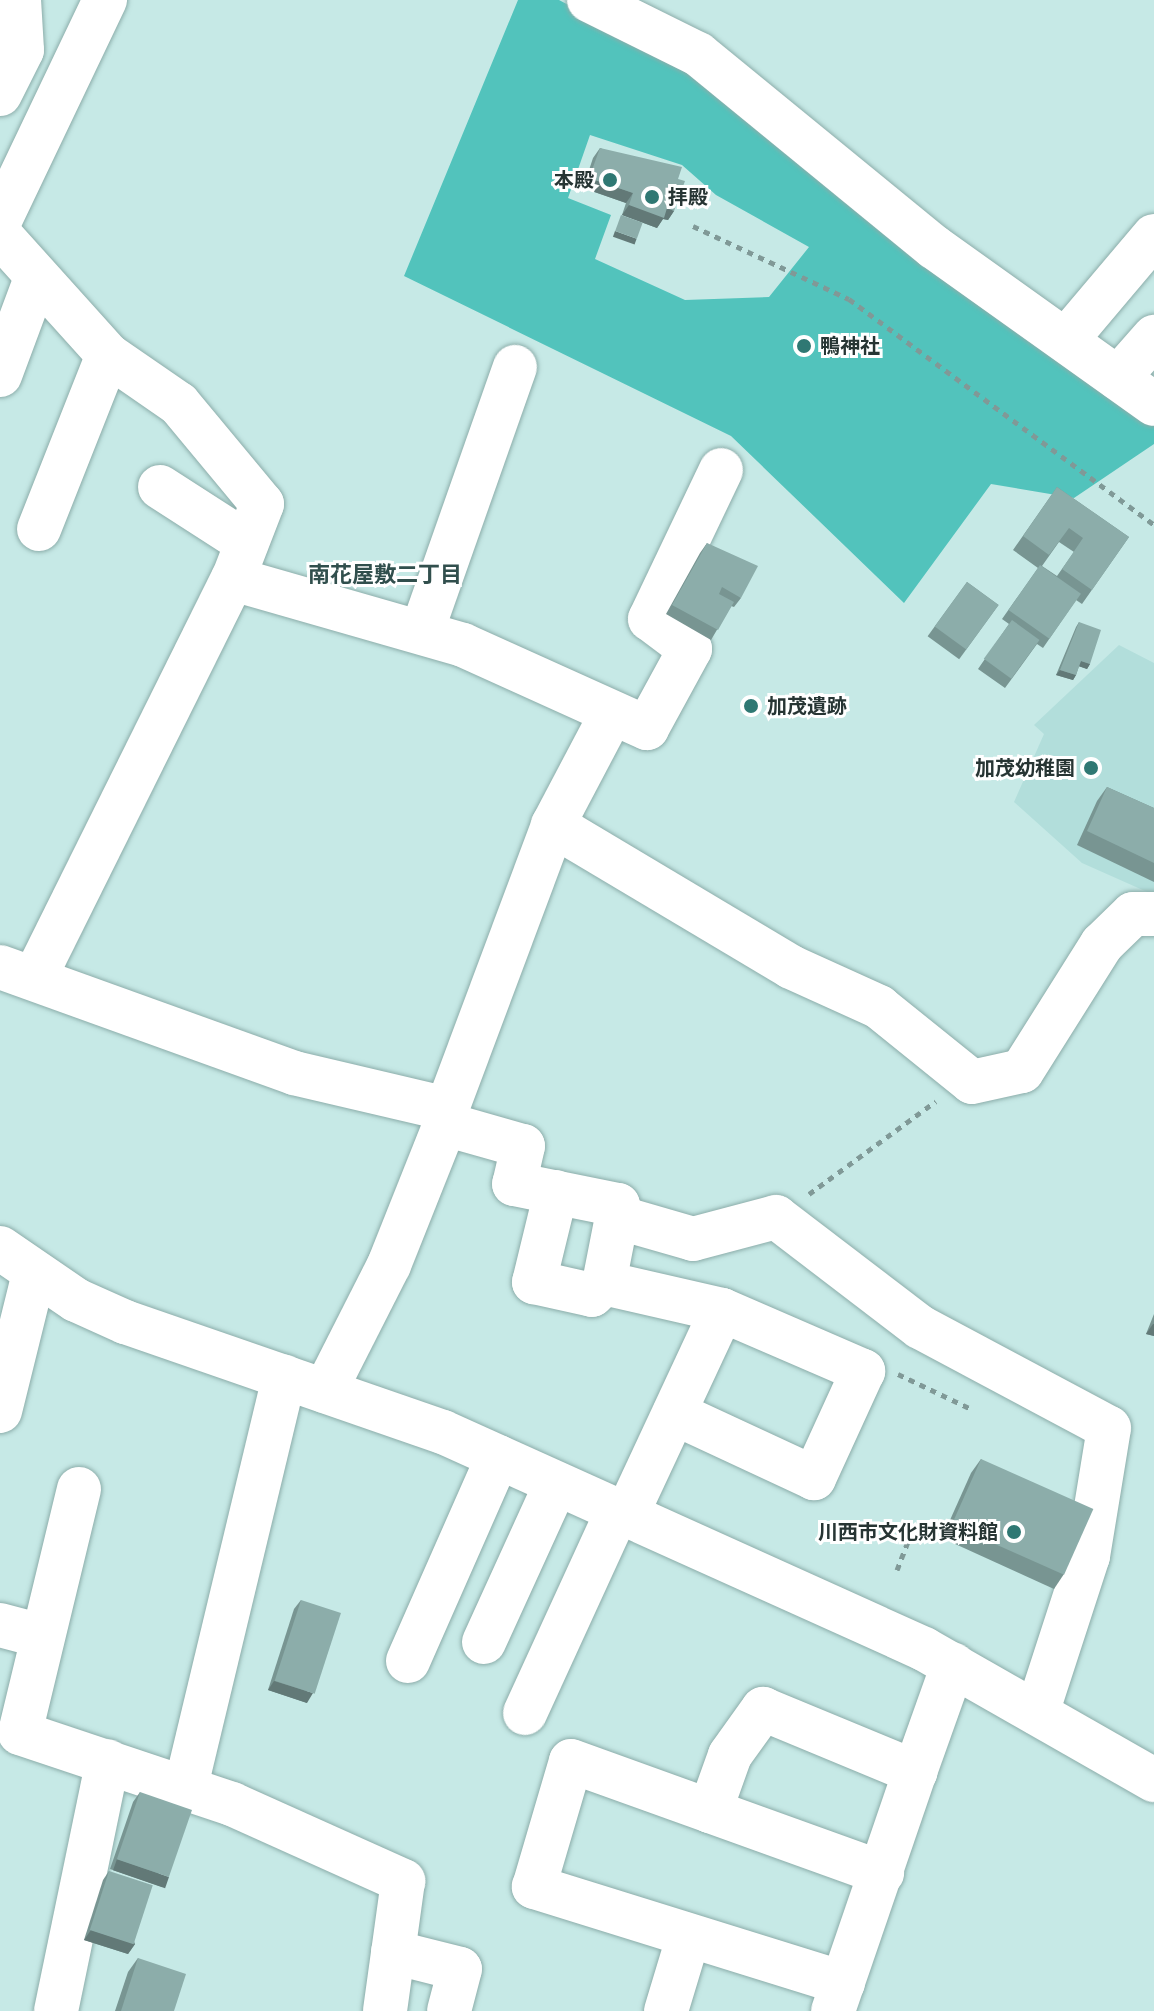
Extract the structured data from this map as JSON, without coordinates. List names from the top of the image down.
{
  "districts": ["南花屋敷二丁目"],
  "places": [
    "本殿",
    "拝殿",
    "鴨神社",
    "加茂遺跡",
    "加茂幼稚園",
    "川西市文化財資料館"
  ]
}
